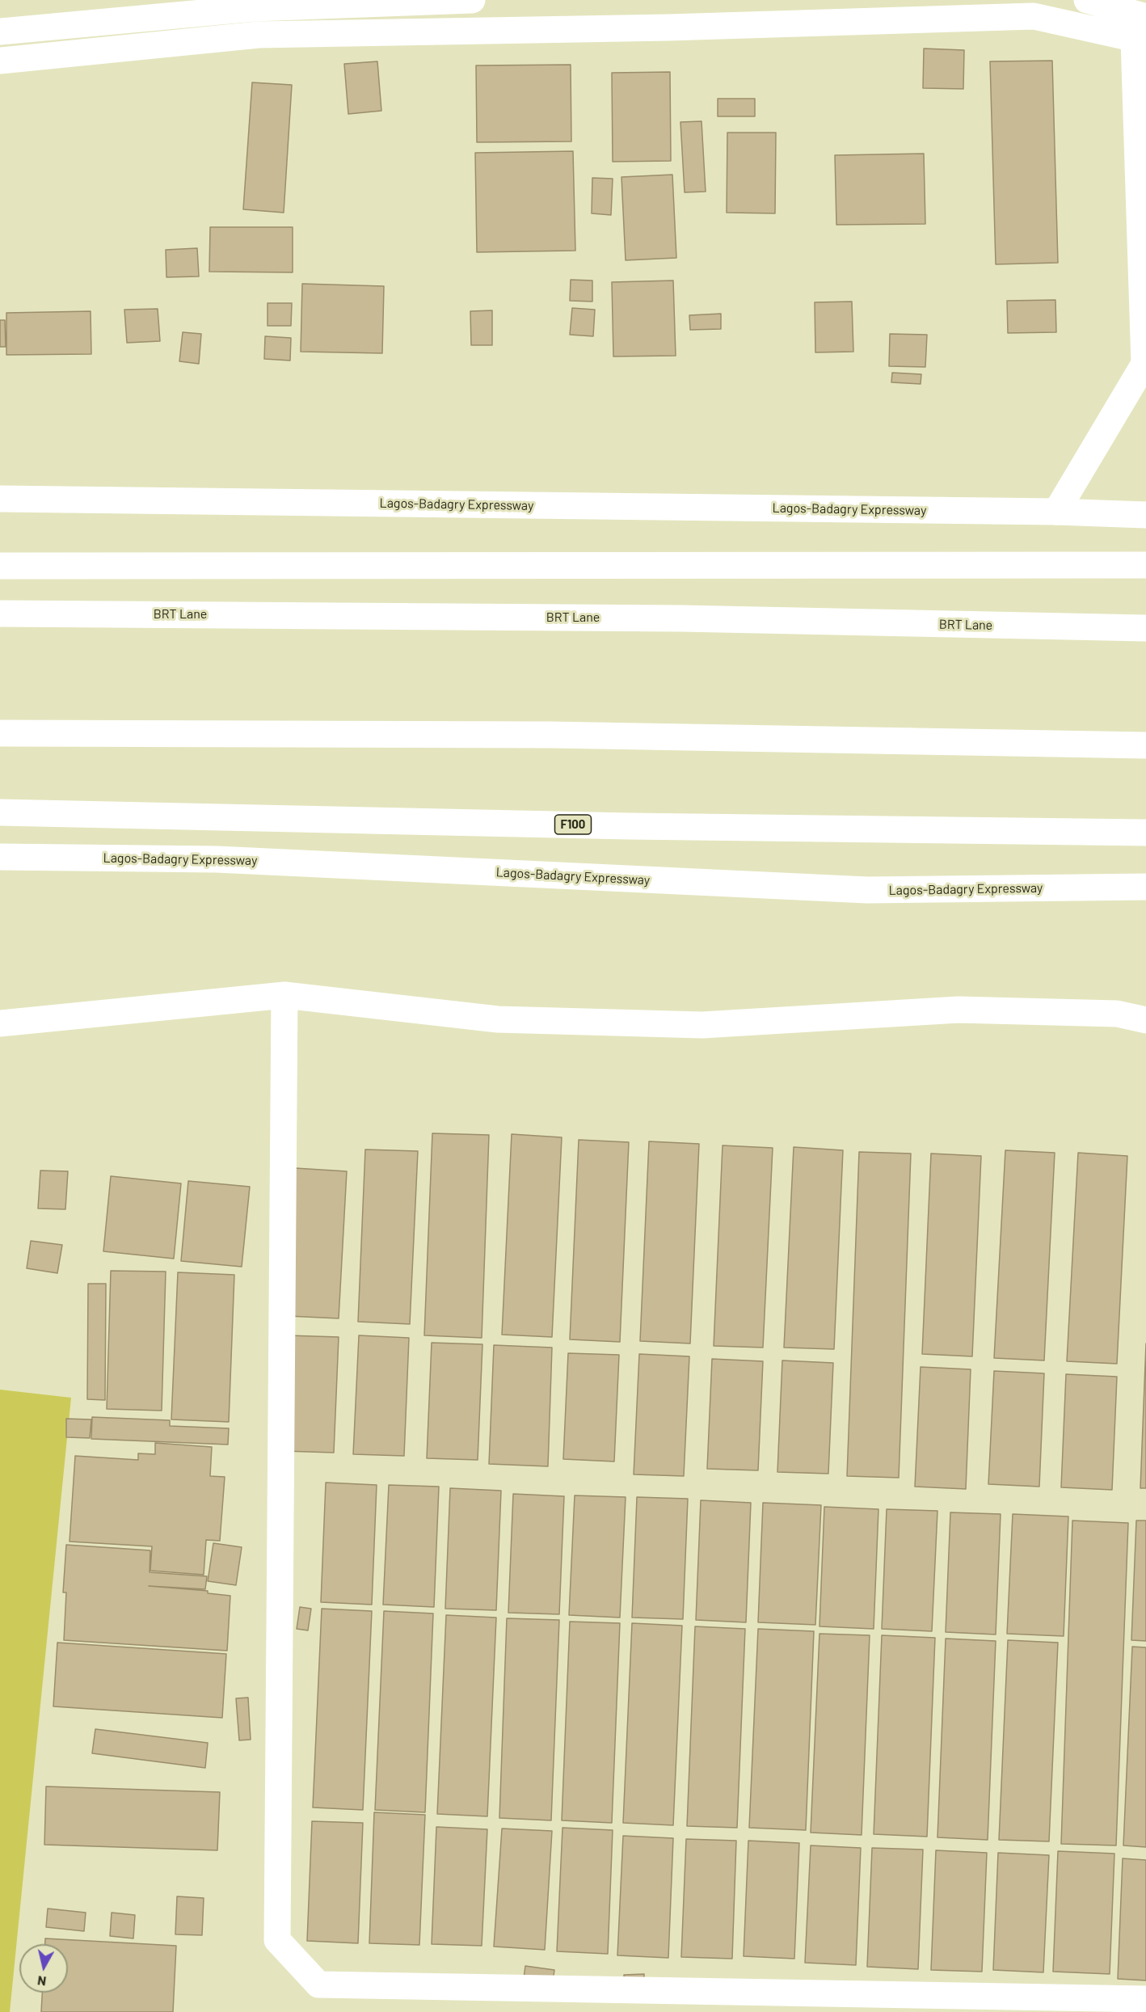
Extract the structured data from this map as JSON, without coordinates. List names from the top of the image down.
{
  "streets": {
    "main road": ["Lagos-Badagry Expressway", "BRT Lane", "F100"]
  },
  "north": "bottom"
}
